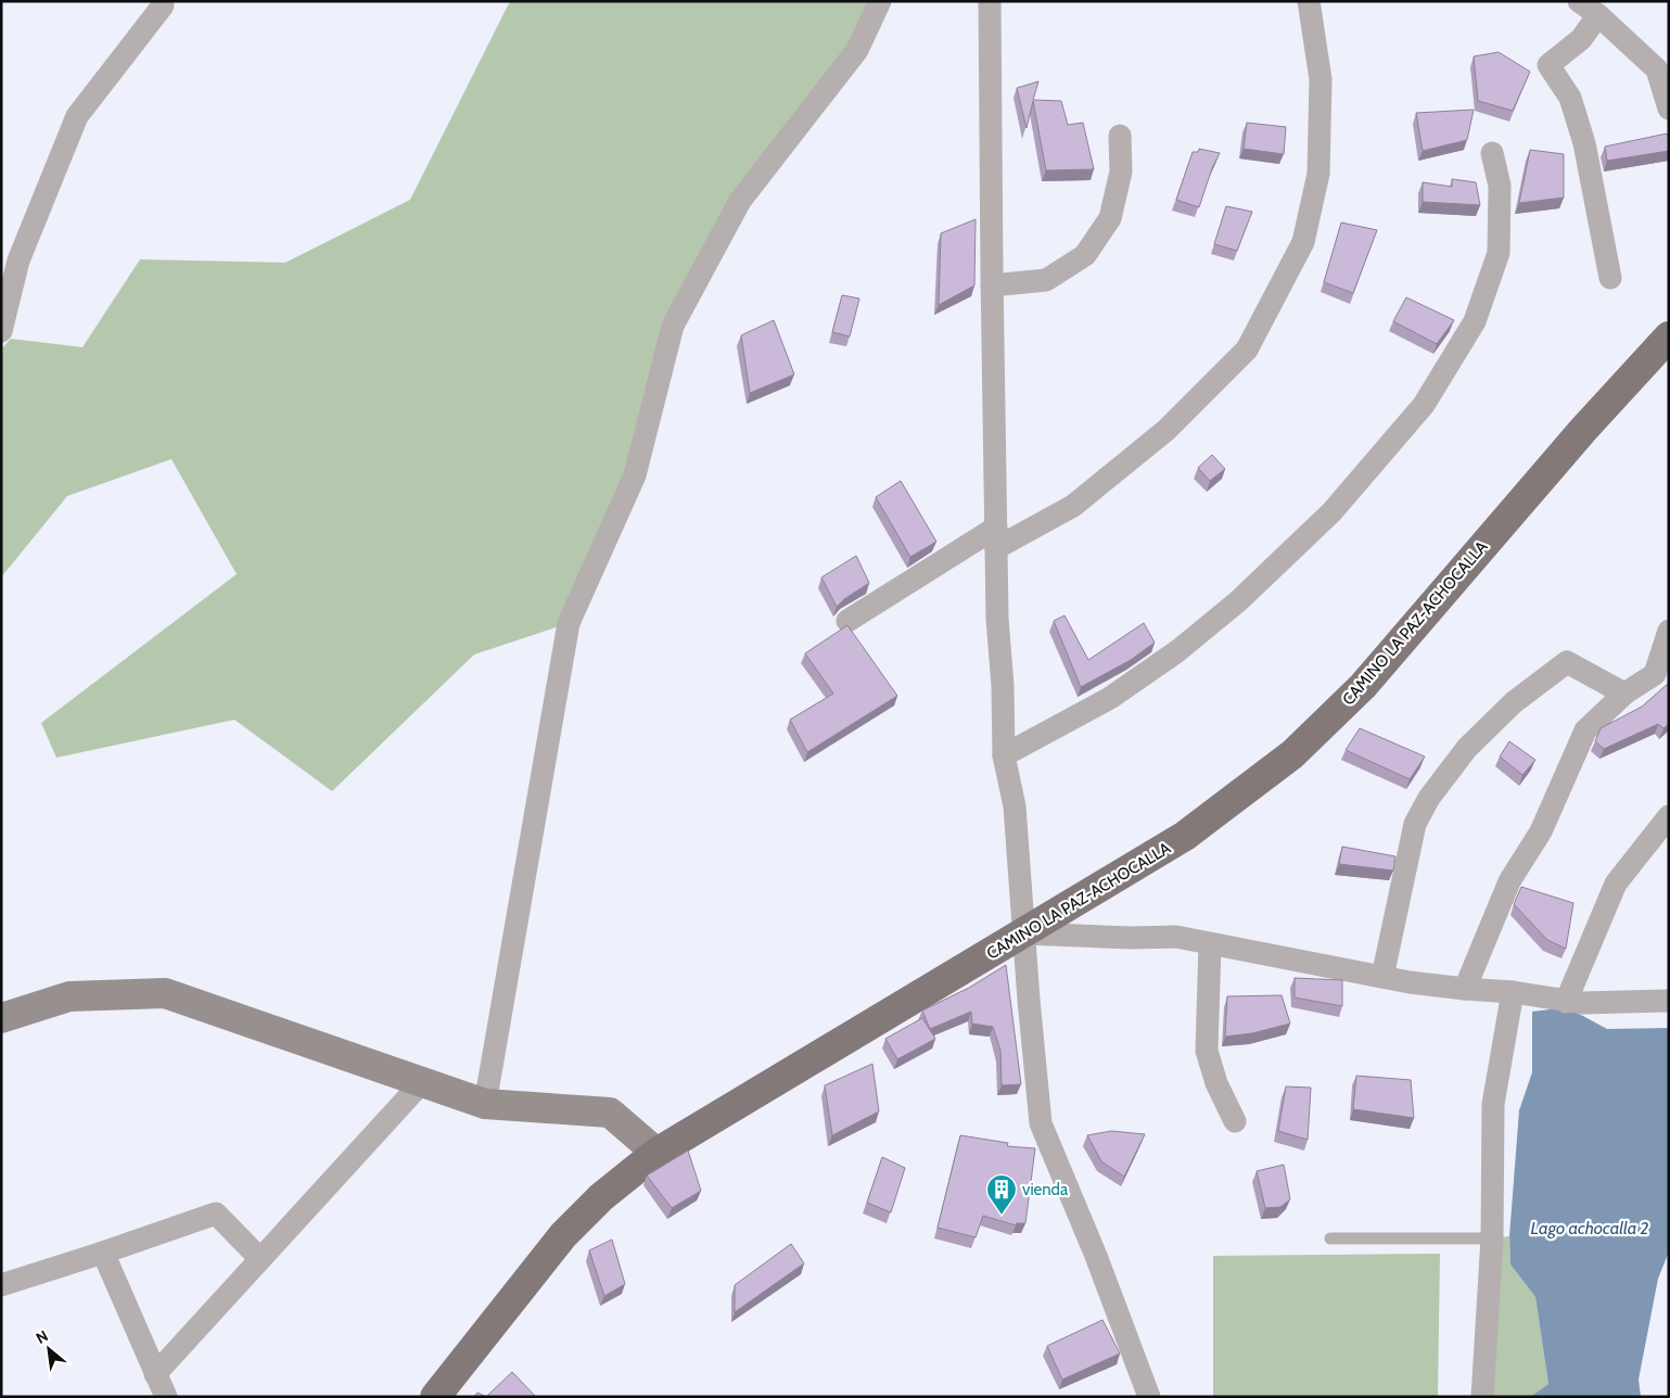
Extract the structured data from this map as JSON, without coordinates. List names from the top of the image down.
{
  "streets": {
    "main road": ["CAMINO LA PAZ-ACHOCALLA"]
  },
  "water": ["Lago achocalla 2"],
  "places": {
    "building": ["vienda"]
  },
  "north": "top left"
}
